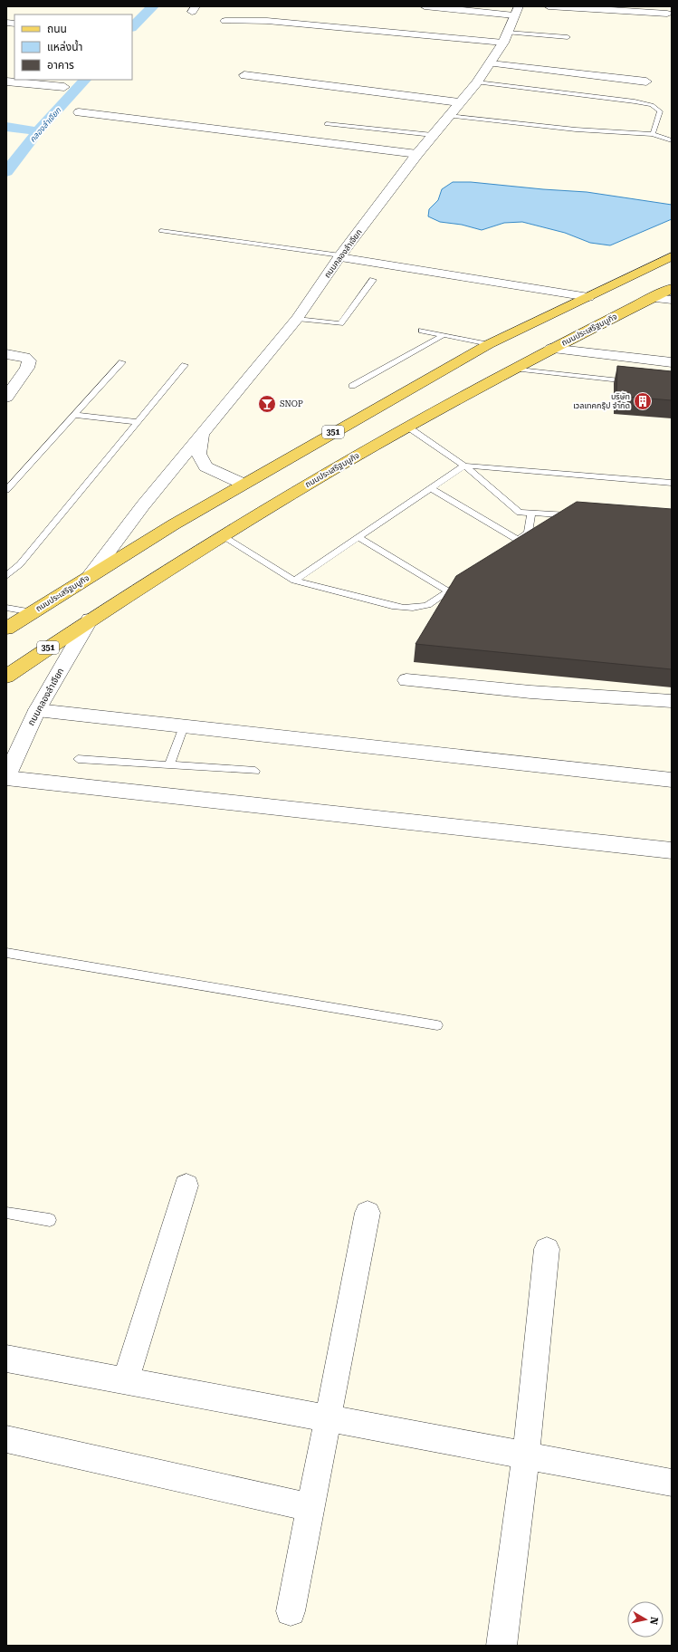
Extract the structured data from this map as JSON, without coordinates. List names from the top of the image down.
{
  "streets": {
    "main road": ["ถนนประเสริฐมนูกิจ", "351"],
    "street": ["ถนนคลองลำเจียก"]
  },
  "crossings": [
    ["ถนนคลองลำเจียก", "ถนนประเสริฐมนูกิจ"]
  ],
  "water": ["คลองลำเจียก"],
  "places": {
    "building": ["บริษัท เวลเทคกรุ๊ป จำกัด"],
    "bar": ["SNOP"]
  },
  "legend": ["ถนน", "แหล่งน้ำ", "อาคาร"],
  "north": "right"
}
